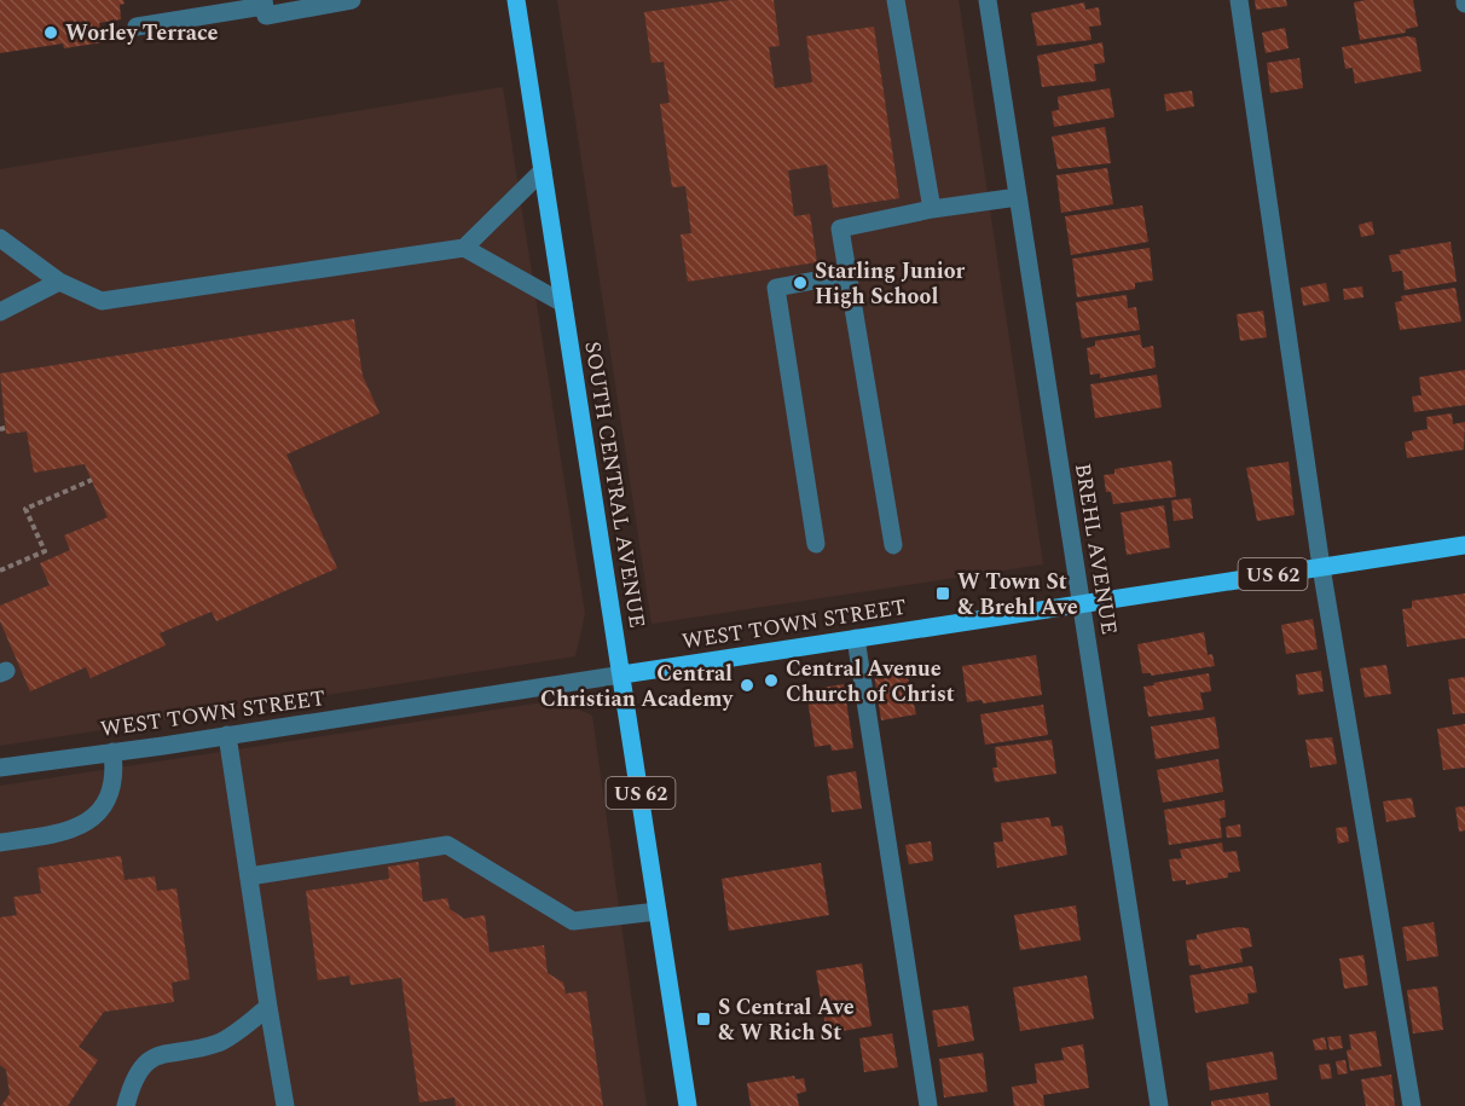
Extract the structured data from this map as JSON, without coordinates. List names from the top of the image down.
{
  "streets": {
    "main road": ["SOUTH CENTRAL AVENUE", "US 62", "WEST TOWN STREET"],
    "street": ["BREHL AVENUE"]
  },
  "crossings": [
    ["SOUTH CENTRAL AVENUE", "WEST TOWN STREET"],
    ["BREHL AVENUE", "WEST TOWN STREET"]
  ],
  "places": {
    "other": [
      "Worley Terrace",
      "Starling Junior High School",
      "Central Avenue Church of Christ",
      "Central Christian Academy"
    ],
    "transit": ["W Town St & Brehl Ave", "S Central Ave & W Rich St"]
  }
}
